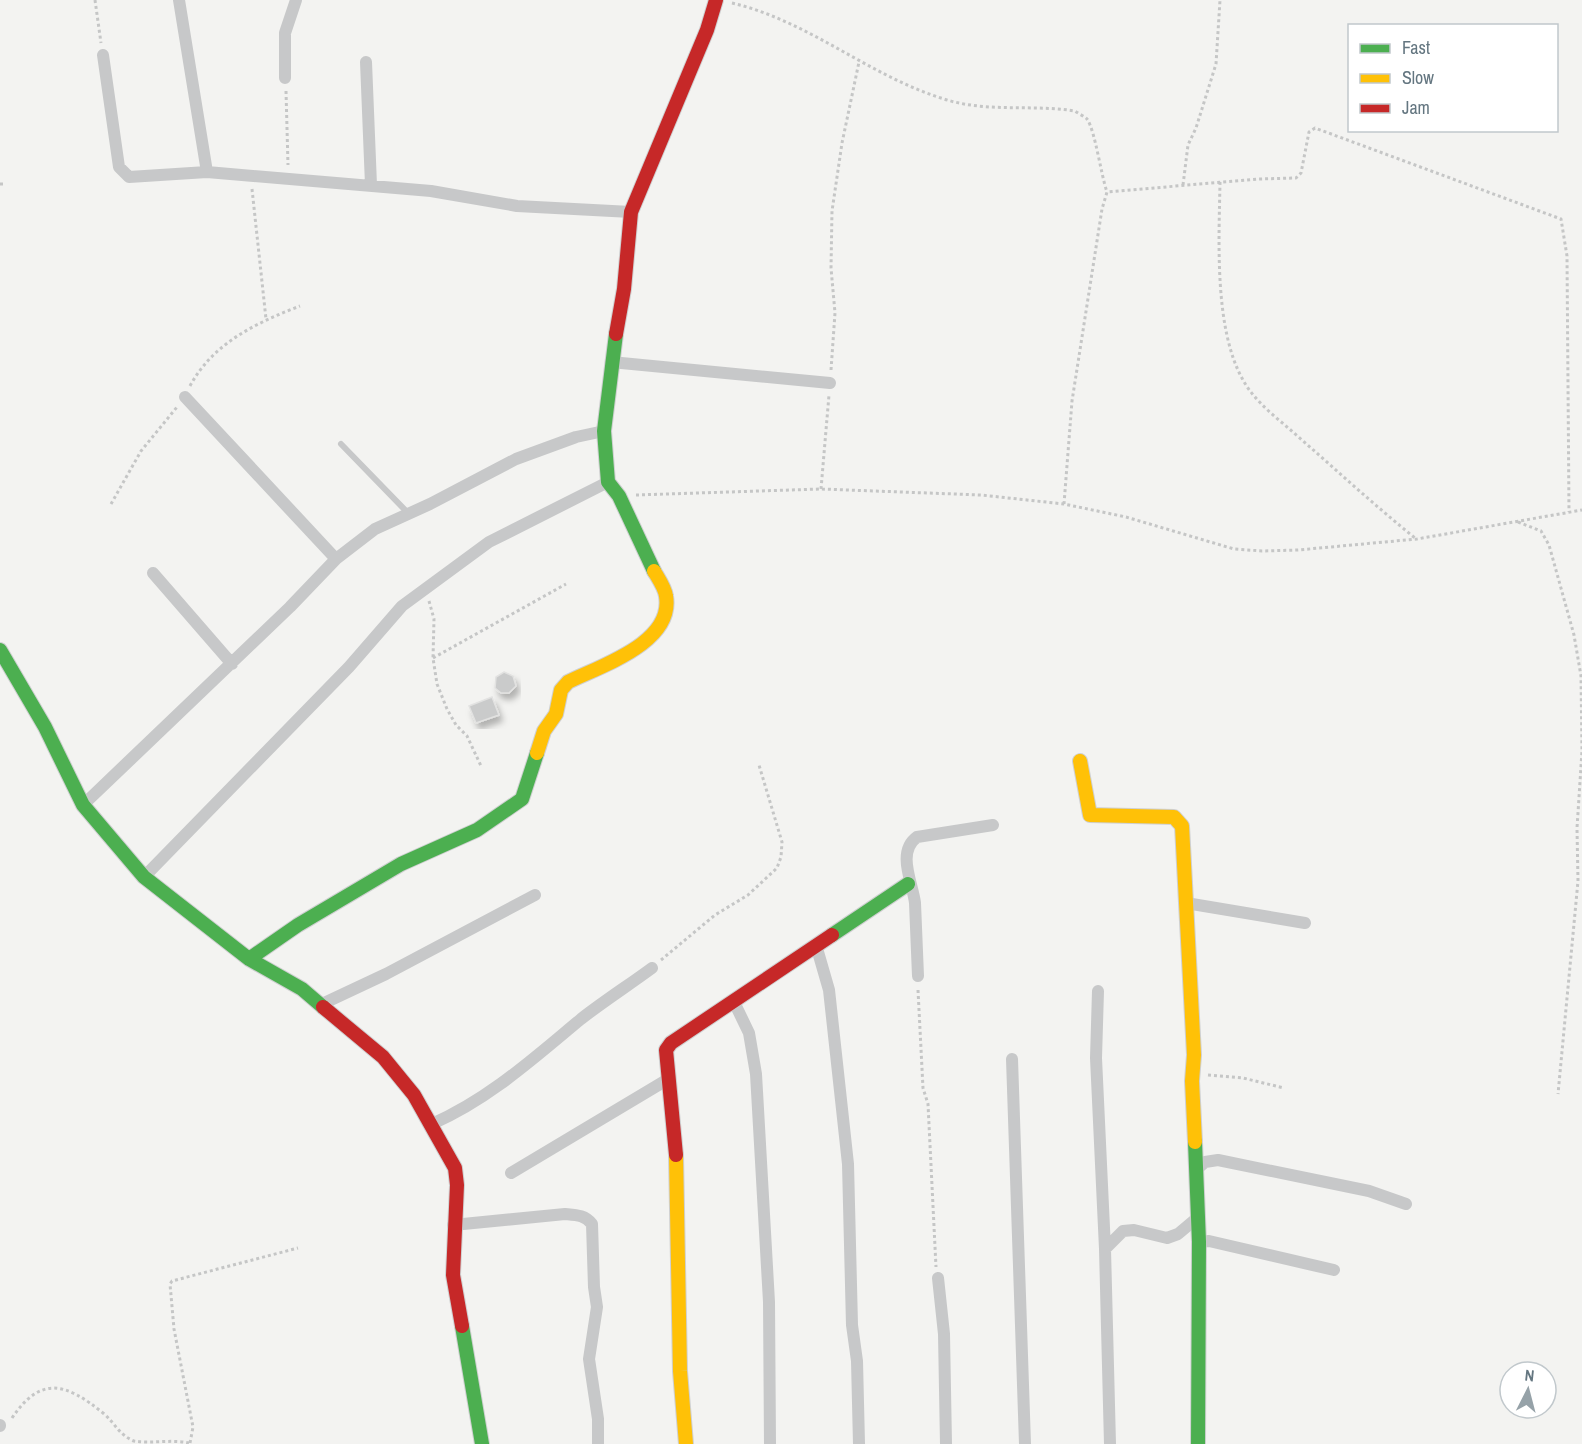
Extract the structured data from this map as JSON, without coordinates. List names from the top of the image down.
{
  "legend": ["Fast", "Slow", "Jam"],
  "north": "top"
}
